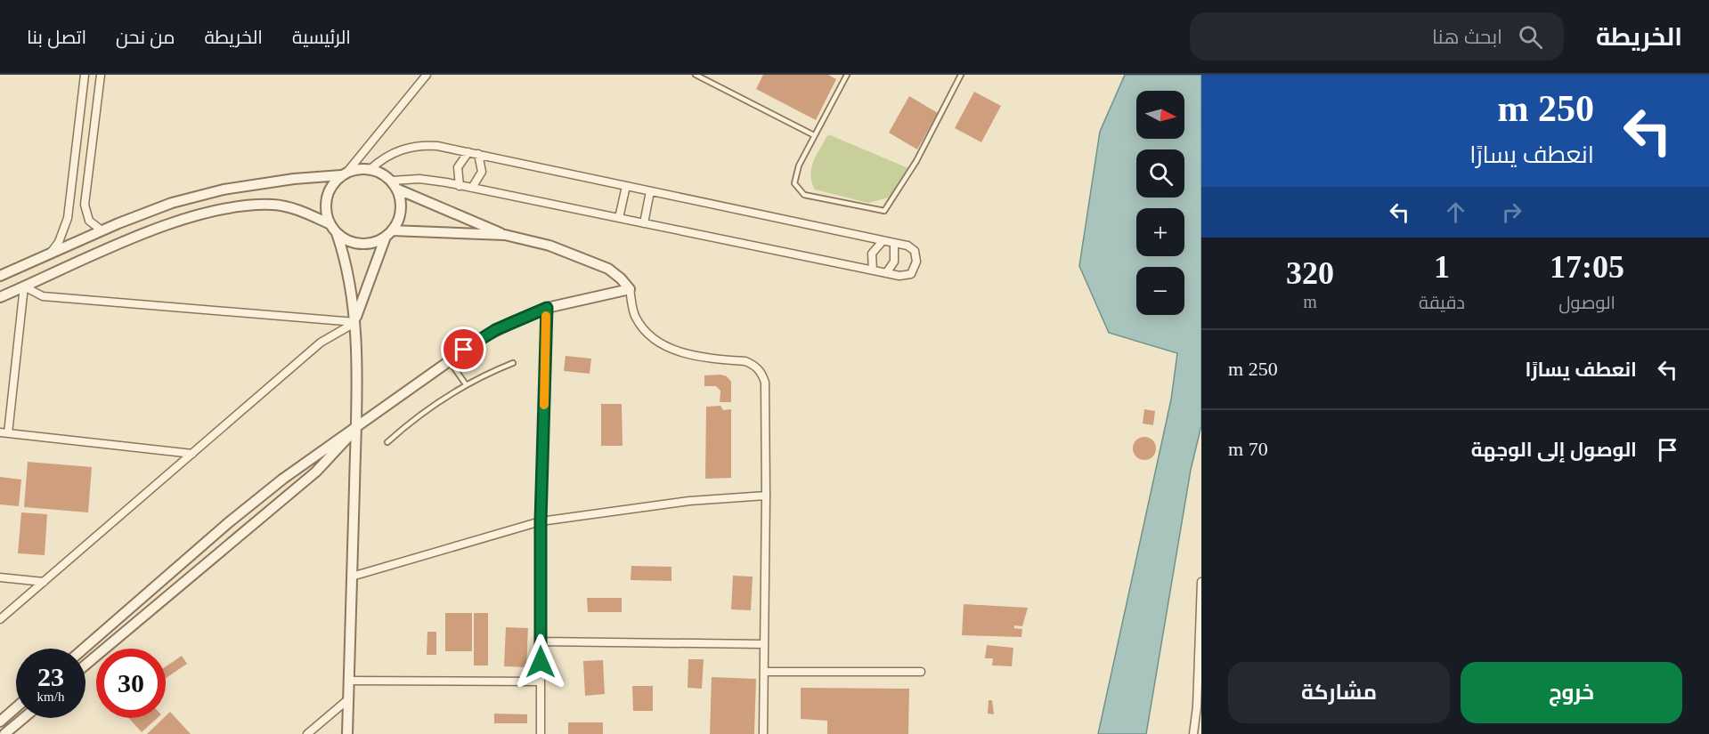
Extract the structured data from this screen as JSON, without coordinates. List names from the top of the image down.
{
  "north": "right",
  "page": {
    "header": "الخريطة",
    "search": "ابحث هنا",
    "nav": [
      "الرئيسية",
      "الخريطة",
      "من نحن",
      "اتصل بنا"
    ],
    "turn": ["250 m", "انعطف يسارًا"],
    "map_buttons": ["+", "−"],
    "eta": [
      "17:05",
      "الوصول",
      "1",
      "دقيقة",
      "320",
      "m"
    ],
    "list": [
      {
        "name": "انعطف يسارًا",
        "value": "250 m"
      },
      {
        "name": "الوصول إلى الوجهة",
        "value": "70 m"
      }
    ],
    "speed": "23 km/h",
    "limit": "30",
    "buttons": ["خروج", "مشاركة"]
  }
}
